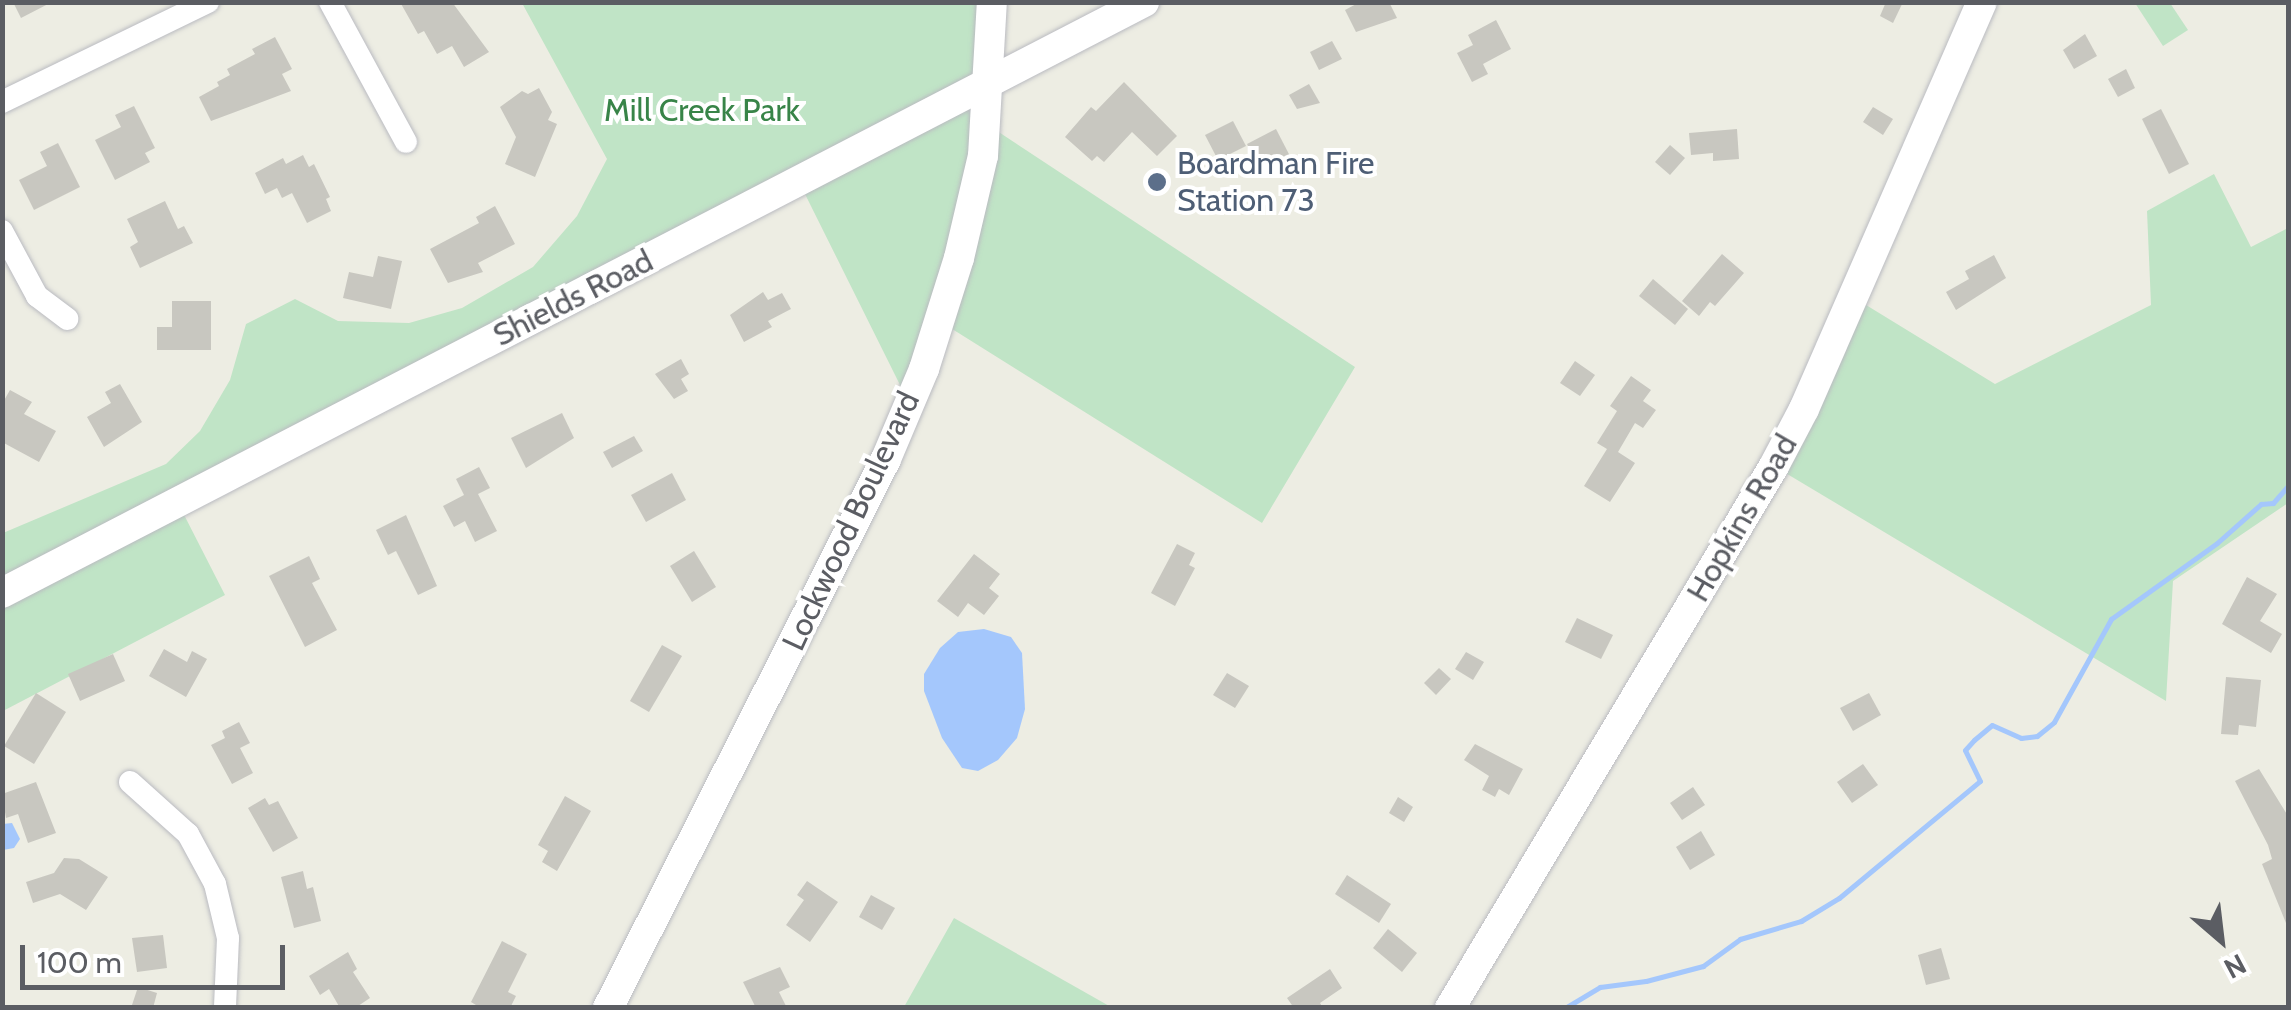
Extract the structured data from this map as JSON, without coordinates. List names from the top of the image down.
{
  "streets": {
    "main road": ["Shields Road", "Hopkins Road", "Lockwood Boulevard"]
  },
  "crossings": [
    ["Shields Road", "Lockwood Boulevard"]
  ],
  "parks": ["Mill Creek Park"],
  "places": ["Boardman Fire Station 73"],
  "scale_bar": "100 m",
  "north": "bottom right"
}
